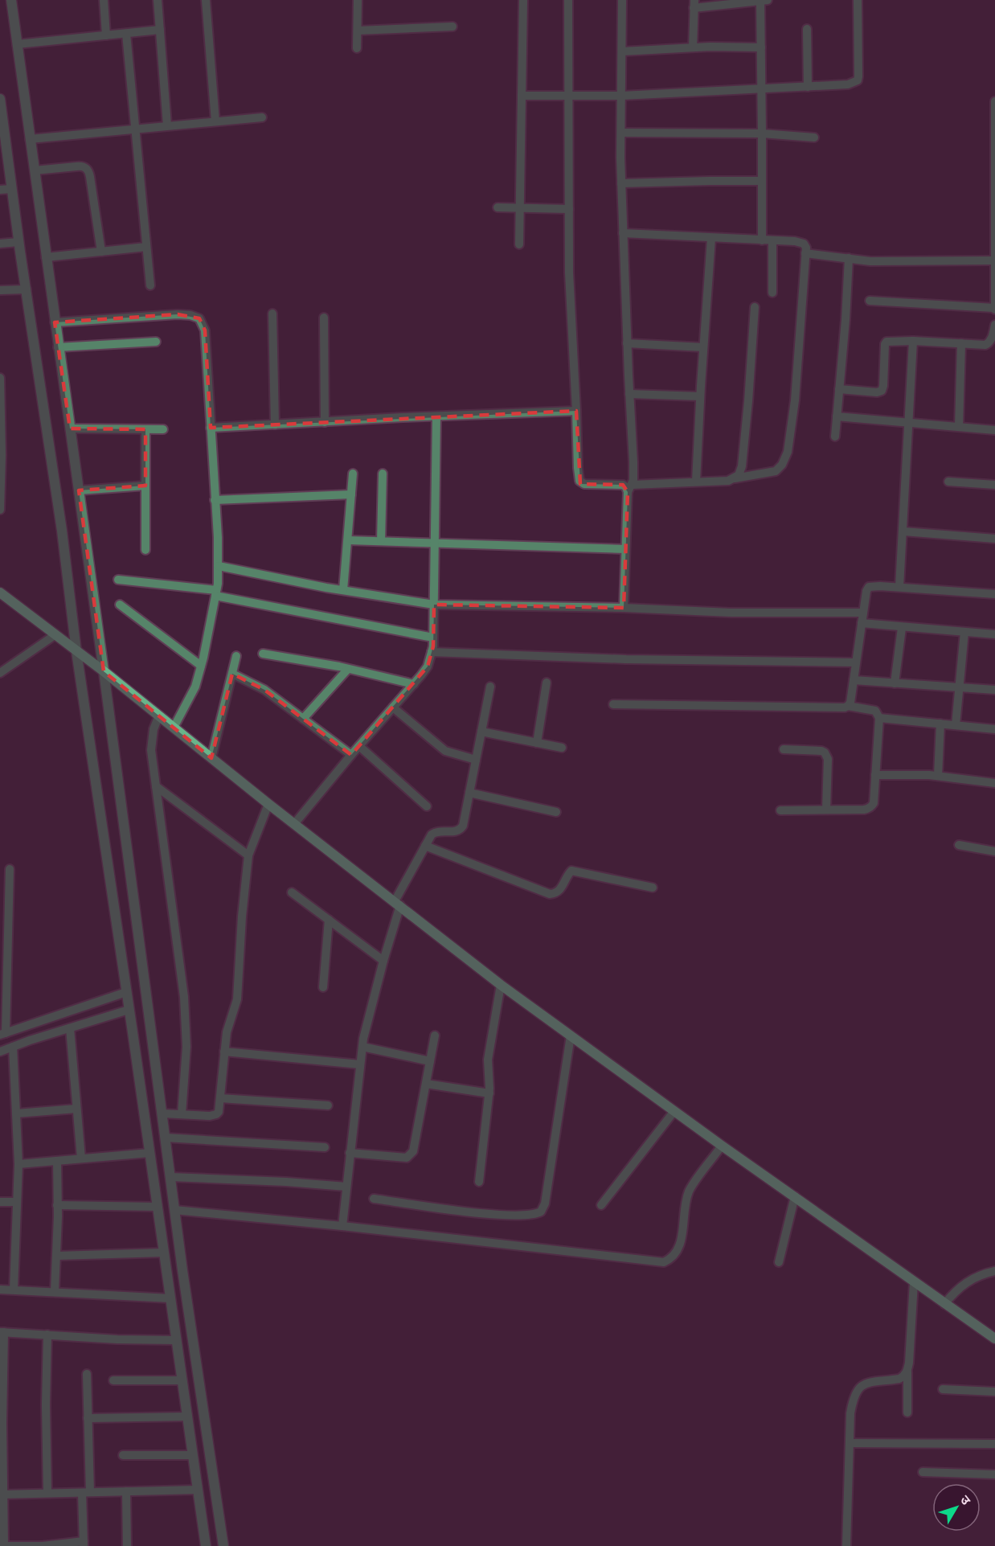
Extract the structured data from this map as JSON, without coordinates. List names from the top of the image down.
{
  "north": "top right"
}
